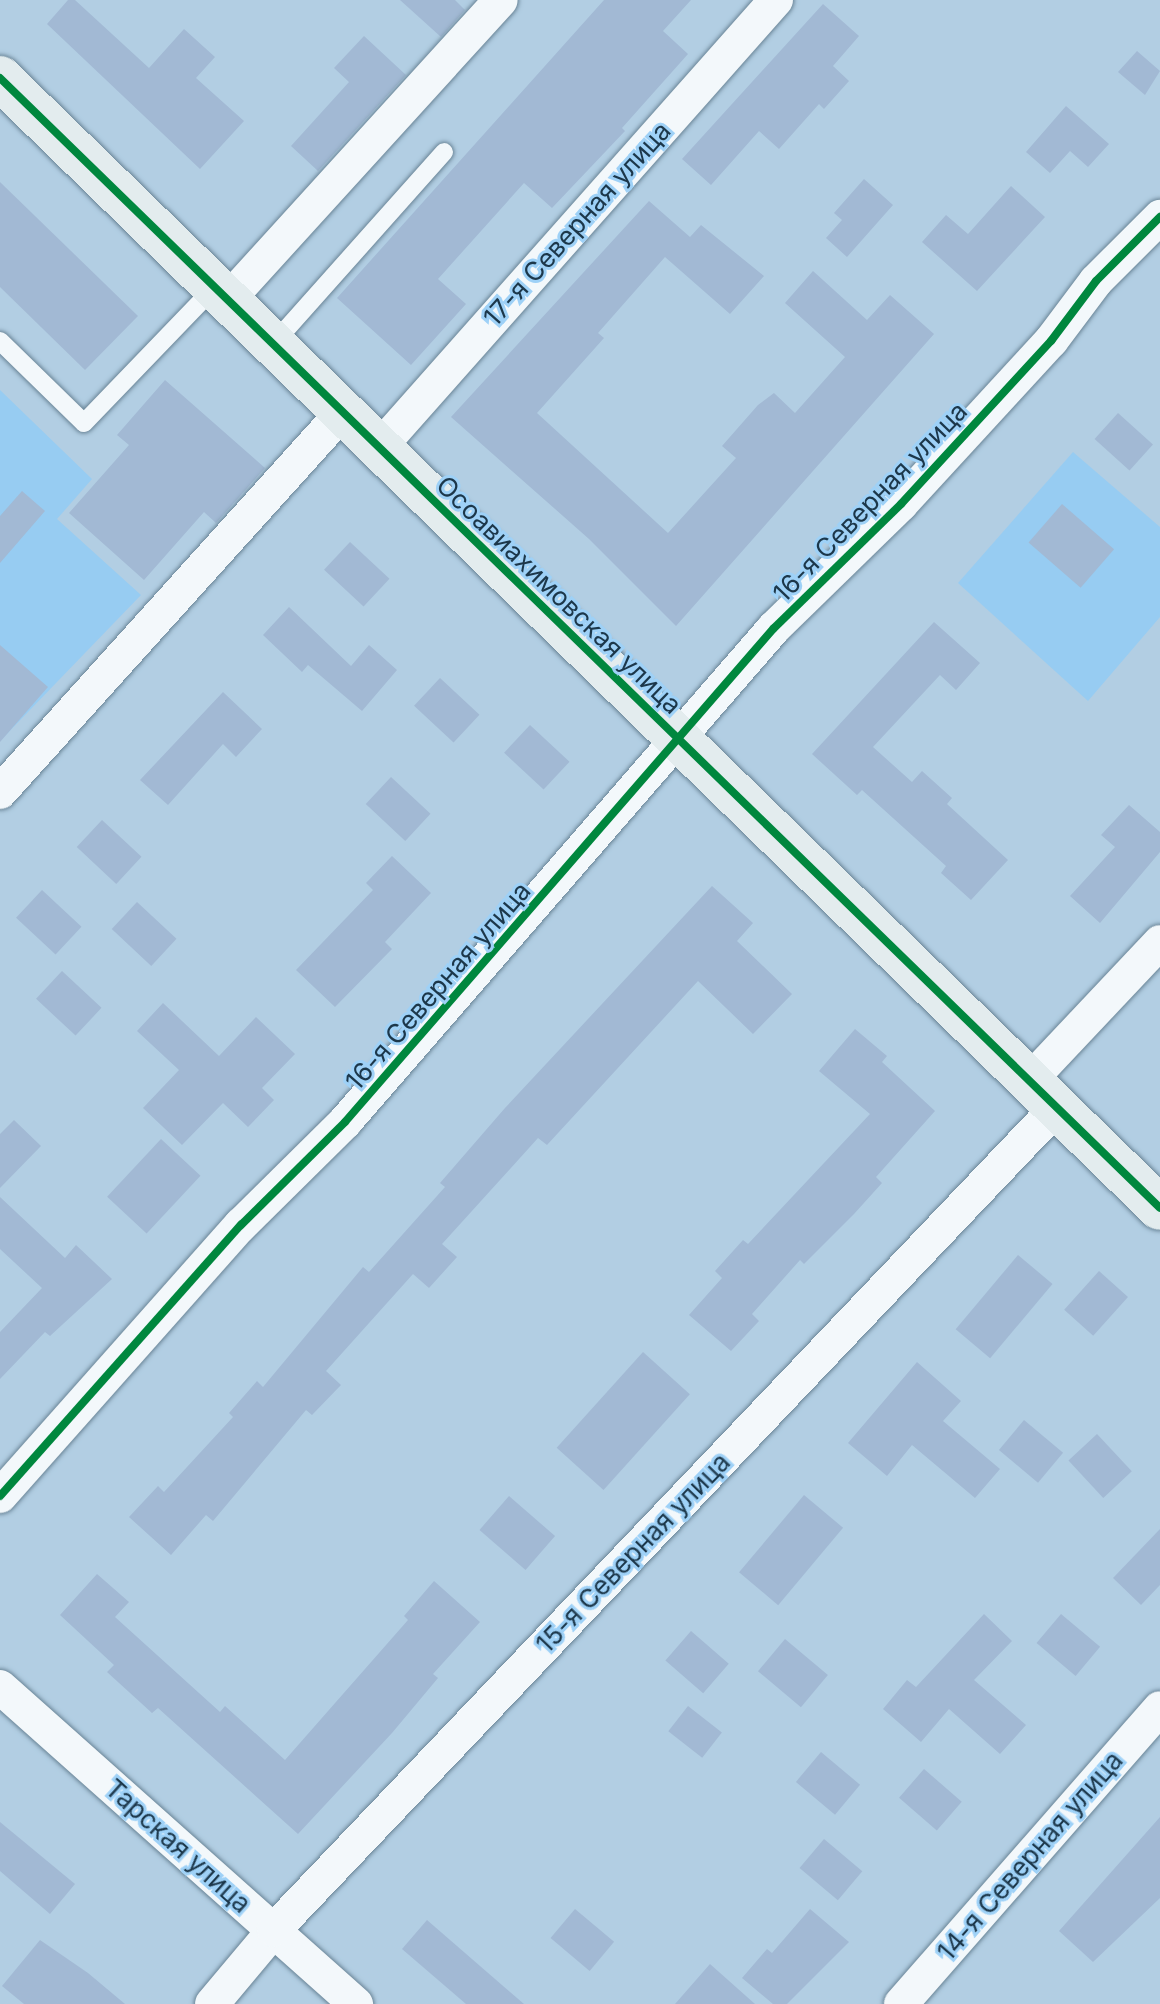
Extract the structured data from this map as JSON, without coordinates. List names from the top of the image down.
{
  "streets": {
    "street": [
      "17-я Северная улица",
      "16-я Северная улица",
      "Осоавиахимовская улица",
      "15-я Северная улица",
      "Тарская улица",
      "14-я Северная улица"
    ]
  },
  "crossings": [
    ["17-я Северная улица", "Осоавиахимовская улица"],
    ["16-я Северная улица", "Осоавиахимовская улица"],
    ["Осоавиахимовская улица", "15-я Северная улица"],
    ["15-я Северная улица", "Тарская улица"]
  ]
}
